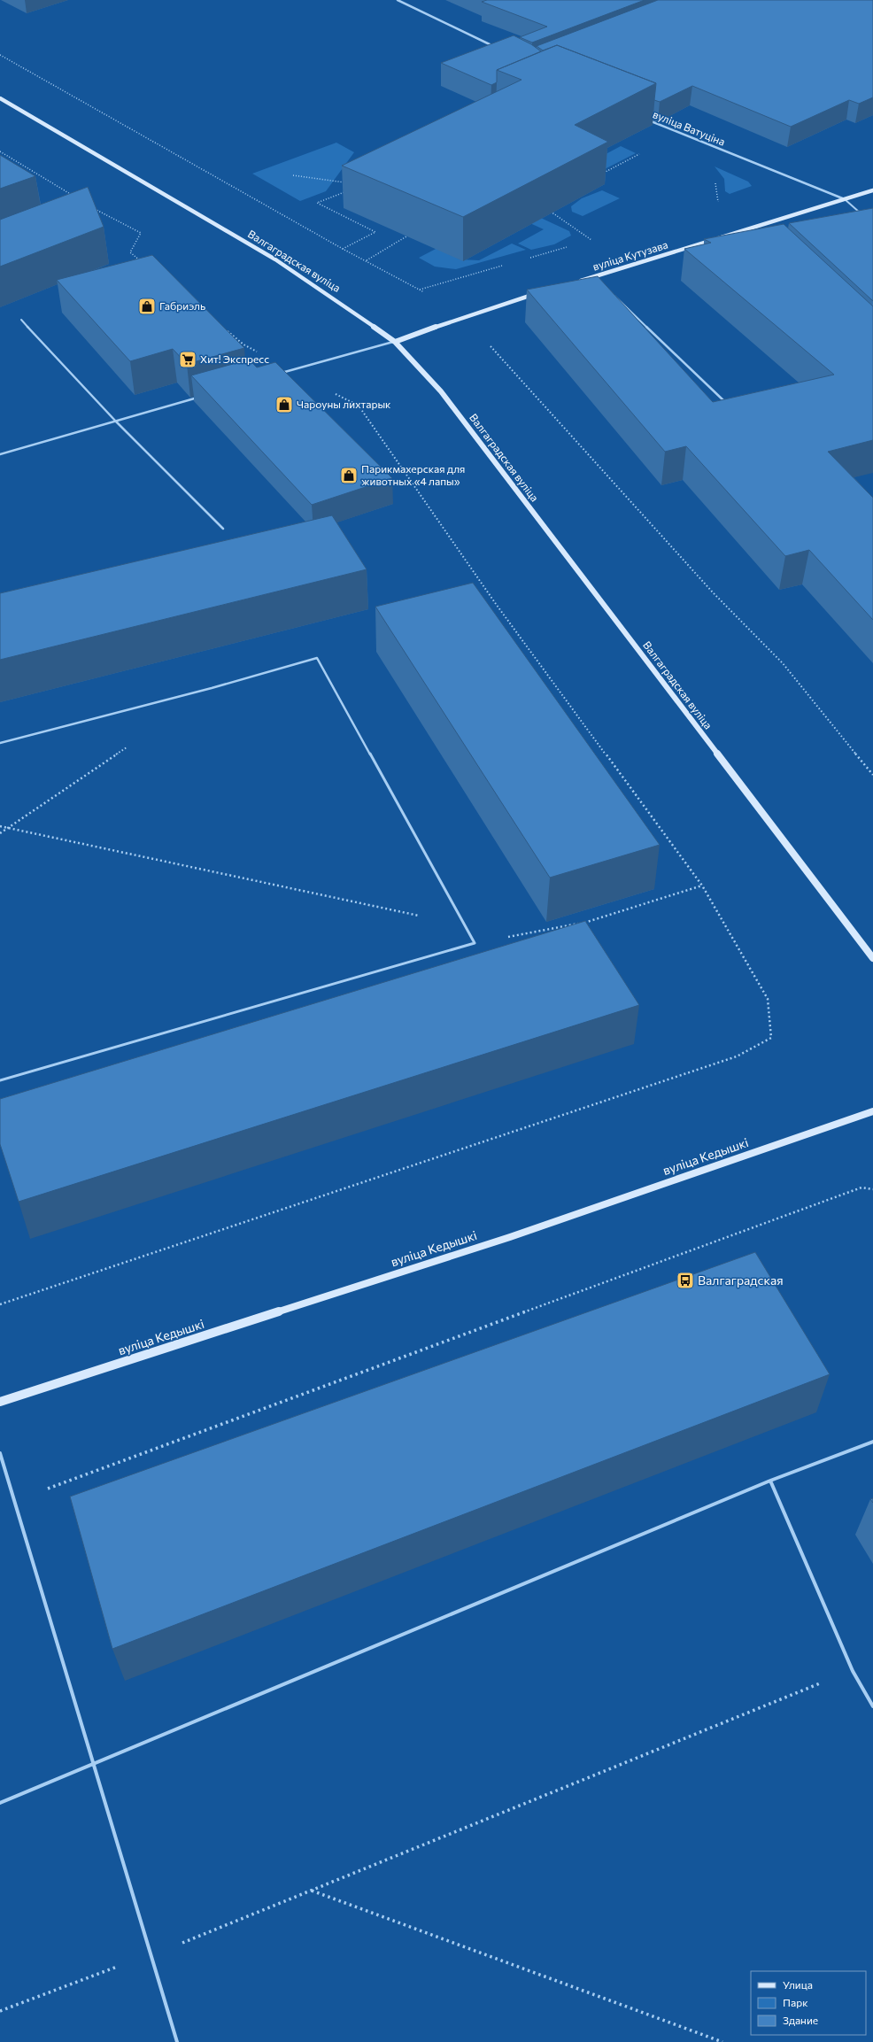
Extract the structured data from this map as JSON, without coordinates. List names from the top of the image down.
{
  "streets": {
    "main road": ["вуліца Кутузава", "Валгаградская вуліца", "вуліца Кедышкі"],
    "street": ["вуліца Ватуціна"]
  },
  "crossings": [
    ["вуліца Ватуціна", "вуліца Кутузава"]
  ],
  "places": {
    "shop": ["Габриэль", "Чароуны лихтарык", "Парикмахерская для животных «4 лапы»"],
    "supermarket": ["Хит! Экспресс"],
    "bus stop": ["Валгаградская"]
  },
  "legend": ["Улица", "Парк", "Здание"]
}
